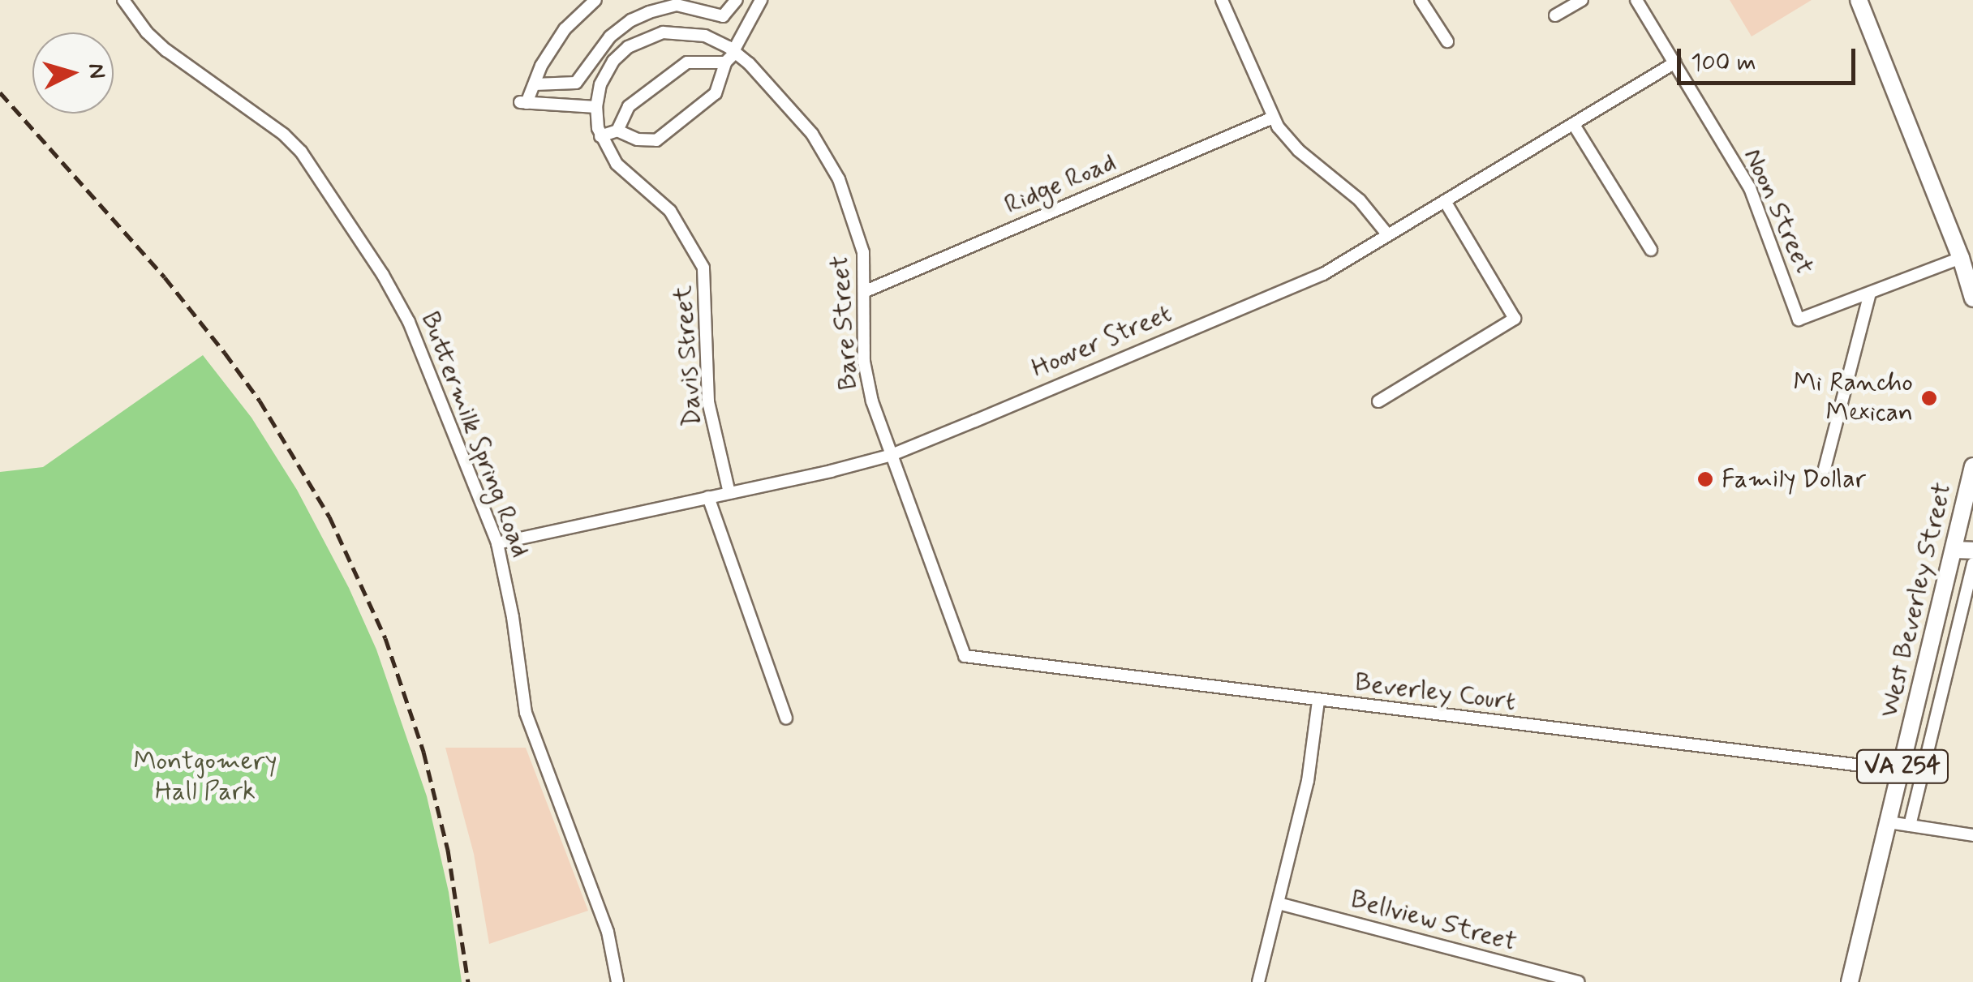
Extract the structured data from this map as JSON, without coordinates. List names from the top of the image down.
{
  "streets": {
    "main road": ["West Beverley Street", "VA 254"],
    "street": [
      "Ridge Road",
      "Noon Street",
      "Bare Street",
      "Hoover Street",
      "Davis Street",
      "Buttermilk Spring Road",
      "Beverley Court",
      "Bellview Street"
    ]
  },
  "crossings": [
    ["Ridge Road", "Bare Street"],
    ["Noon Street", "Hoover Street"],
    ["Bare Street", "Hoover Street"],
    ["Bare Street", "Davis Street"],
    ["Bare Street", "Beverley Court"],
    ["Hoover Street", "Davis Street"],
    ["Hoover Street", "Buttermilk Spring Road"],
    ["West Beverley Street", "Beverley Court"]
  ],
  "parks": ["Montgomery Hall Park"],
  "places": ["Mi Rancho Mexican", "Family Dollar"],
  "scale_bar": "100 m",
  "north": "right"
}
